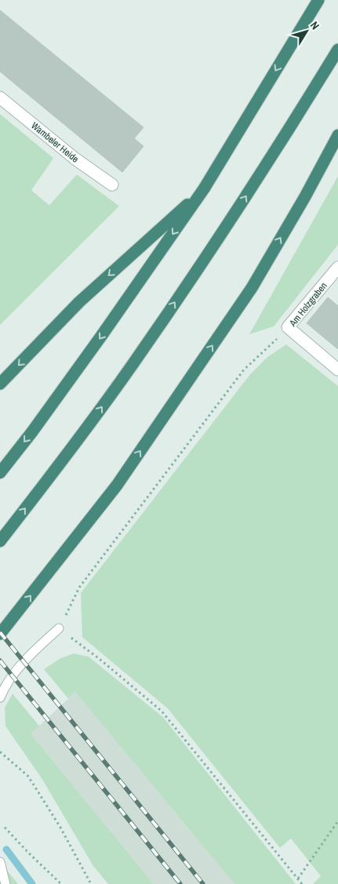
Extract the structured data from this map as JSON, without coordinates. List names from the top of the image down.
{
  "streets": {
    "street": ["Wambeler Heide", "Am Holzgraben"]
  },
  "north": "top right"
}
